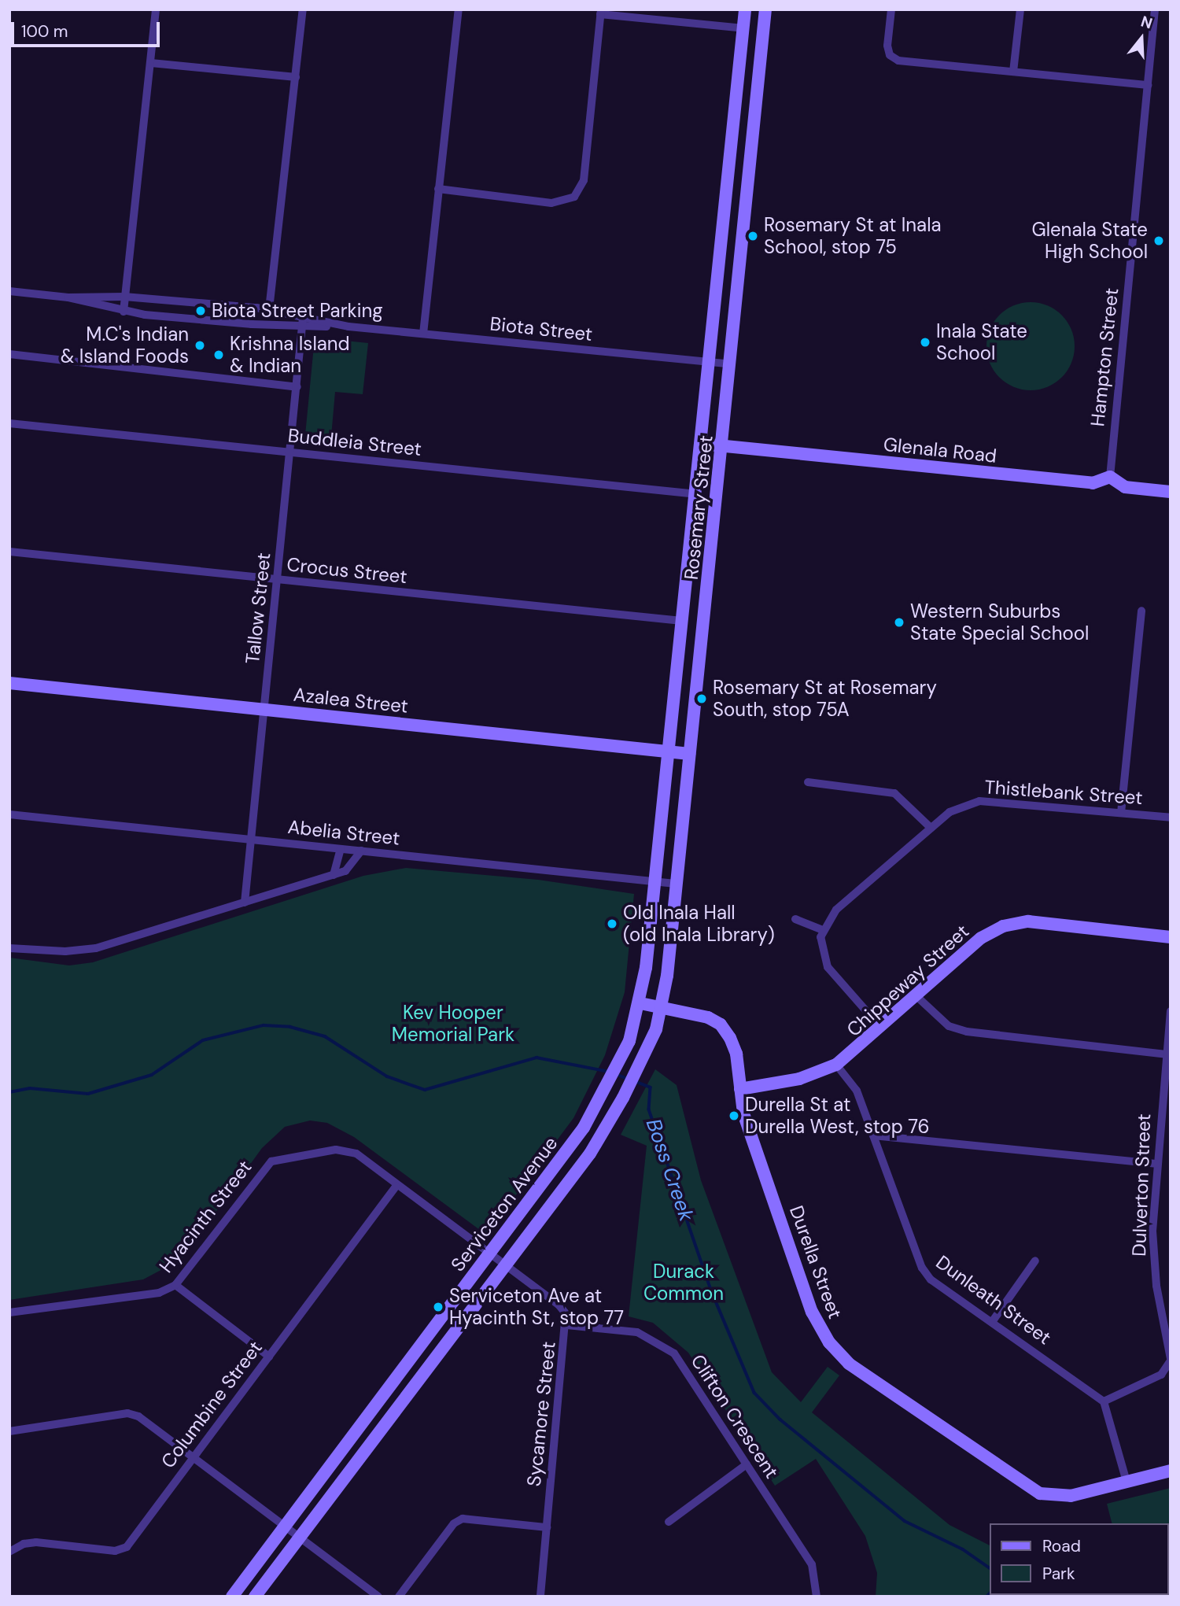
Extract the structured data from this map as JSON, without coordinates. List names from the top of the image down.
{
  "streets": {
    "main road": [
      "Glenala Road",
      "Rosemary Street",
      "Azalea Street",
      "Chippeway Street",
      "Serviceton Avenue",
      "Durella Street"
    ],
    "street": [
      "Biota Street",
      "Hampton Street",
      "Buddleia Street",
      "Crocus Street",
      "Tallow Street",
      "Thistlebank Street",
      "Abelia Street",
      "Dulverton Street",
      "Hyacinth Street",
      "Dunleath Street",
      "Columbine Street",
      "Sycamore Street",
      "Clifton Crescent"
    ]
  },
  "crossings": [
    ["Biota Street", "Rosemary Street"],
    ["Biota Street", "Tallow Street"],
    ["Hampton Street", "Glenala Road"],
    ["Buddleia Street", "Rosemary Street"],
    ["Buddleia Street", "Tallow Street"],
    ["Glenala Road", "Rosemary Street"],
    ["Rosemary Street", "Crocus Street"],
    ["Rosemary Street", "Azalea Street"],
    ["Rosemary Street", "Abelia Street"],
    ["Rosemary Street", "Serviceton Avenue"],
    ["Rosemary Street", "Durella Street"],
    ["Crocus Street", "Tallow Street"],
    ["Tallow Street", "Azalea Street"],
    ["Tallow Street", "Abelia Street"],
    ["Chippeway Street", "Durella Street"],
    ["Chippeway Street", "Dunleath Street"],
    ["Dulverton Street", "Dunleath Street"],
    ["Serviceton Avenue", "Hyacinth Street"],
    ["Serviceton Avenue", "Durella Street"],
    ["Serviceton Avenue", "Sycamore Street"],
    ["Hyacinth Street", "Columbine Street"],
    ["Hyacinth Street", "Sycamore Street"],
    ["Sycamore Street", "Clifton Crescent"]
  ],
  "water": ["Boss Creek"],
  "parks": ["Kev Hooper Memorial Park", "Durack Common"],
  "places": [
    "Rosemary St at Inala School, stop 75",
    "Glenala State High School",
    "Biota Street Parking",
    "Inala State School",
    "M.C's Indian & Island Foods",
    "Krishna Island & Indian",
    "Western Suburbs State Special School",
    "Rosemary St at Rosemary South, stop 75A",
    "Old Inala Hall (old Inala Library)",
    "Durella St at Durella West, stop 76",
    "Serviceton Ave at Hyacinth St, stop 77"
  ],
  "legend": ["Road", "Park"],
  "scale_bar": "100 m",
  "north": "top"
}
